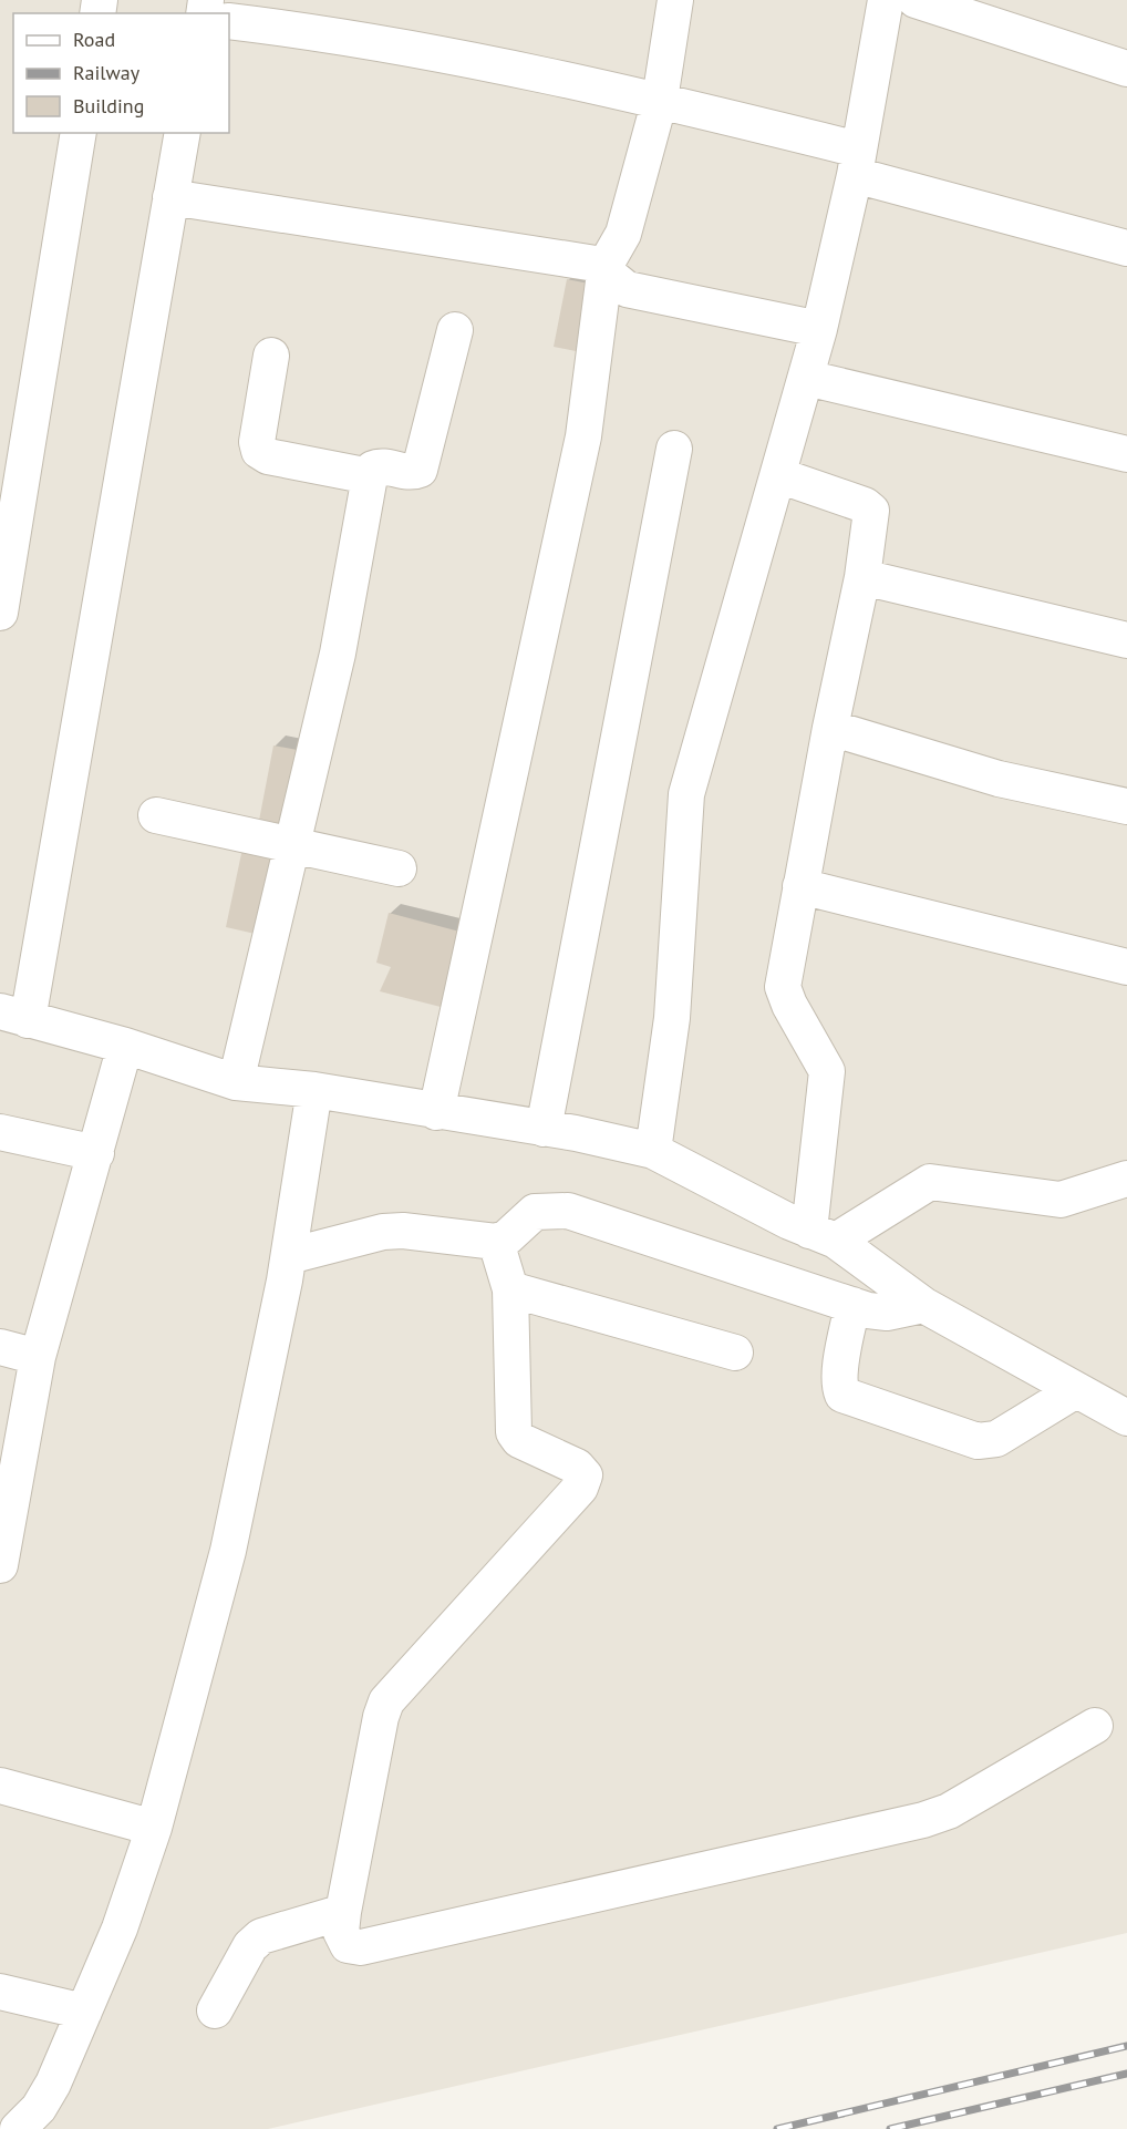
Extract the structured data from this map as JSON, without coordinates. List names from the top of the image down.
{
  "legend": ["Road", "Railway", "Building"]
}
